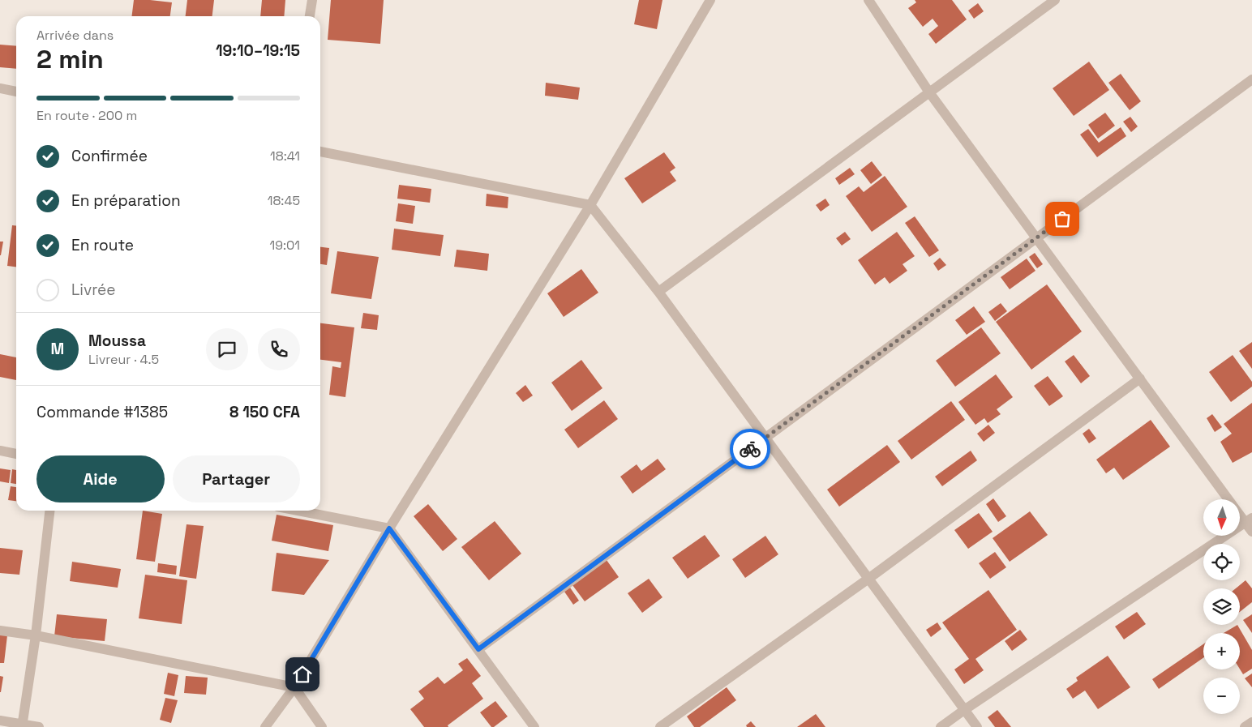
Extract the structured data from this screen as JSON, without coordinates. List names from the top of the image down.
{
  "north": "bottom",
  "page": {
    "heading": ["2 min", "Arrivée dans", "19:10–19:15"],
    "panel": [
      "Moussa",
      "Livreur · 4.5",
      "Commande #1385",
      "8 150 CFA"
    ],
    "bar": "En route · 200 m",
    "list": [
      ["Confirmée", "18:41"],
      ["En préparation", "18:45"],
      ["En route", "19:01"],
      "Livrée"
    ],
    "round": "M",
    "buttons": ["Aide", "Partager"],
    "map_buttons": ["+", "−"]
  }
}
